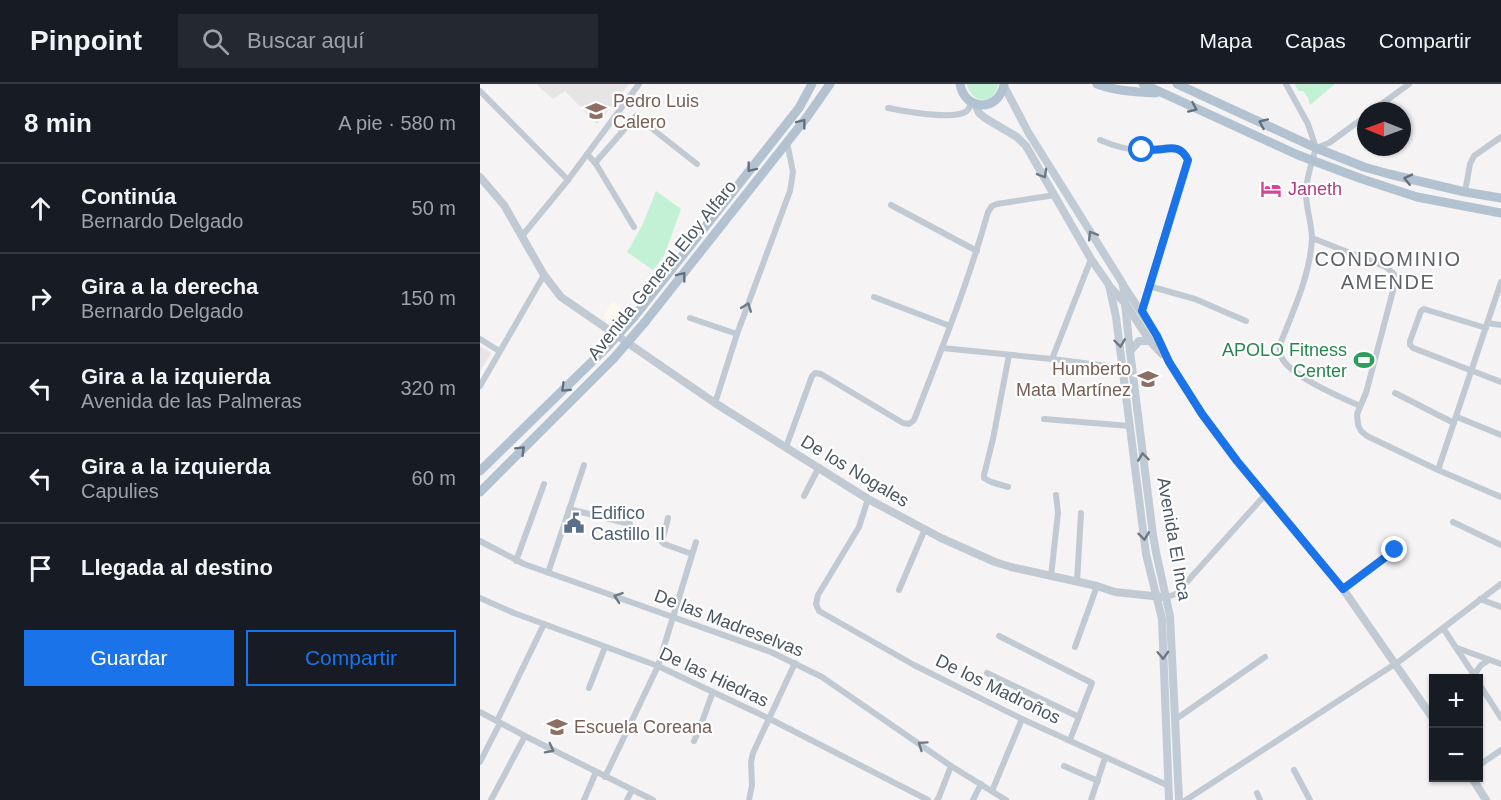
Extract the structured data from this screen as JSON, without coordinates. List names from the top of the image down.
{
  "streets": {
    "main road": ["Avenida General Eloy Alfaro", "Avenida El Inca"],
    "street": [
      "De los Nogales",
      "De las Madreselvas",
      "De las Hiedras",
      "De los Madroños"
    ]
  },
  "crossings": [
    ["De los Nogales", "Avenida El Inca"],
    ["De los Nogales", "De los Madroños"],
    ["Avenida El Inca", "De los Madroños"]
  ],
  "one_way": ["De las Madreselvas"],
  "districts": ["CONDOMINIO AMENDE"],
  "places": {
    "school or university": ["Pedro Luis Calero", "Humberto Mata Martínez", "Escuela Coreana"],
    "hotel": ["Janeth"],
    "sports": ["APOLO Fitness Center"],
    "public building": ["Edifico Castillo II"]
  },
  "north": "left",
  "page": {
    "header": "Pinpoint",
    "search": "Buscar aquí",
    "nav": ["Mapa", "Capas", "Compartir"],
    "heading": ["8 min", "A pie · 580 m"],
    "list": [
      ["Continúa", "Bernardo Delgado", "50 m"],
      ["Gira a la derecha", "Bernardo Delgado", "150 m"],
      ["Gira a la izquierda", "Avenida de las Palmeras", "320 m"],
      ["Gira a la izquierda", "Capulies", "60 m"],
      "Llegada al destino"
    ],
    "buttons": ["Guardar", "Compartir"],
    "map_buttons": ["+", "−"]
  }
}
